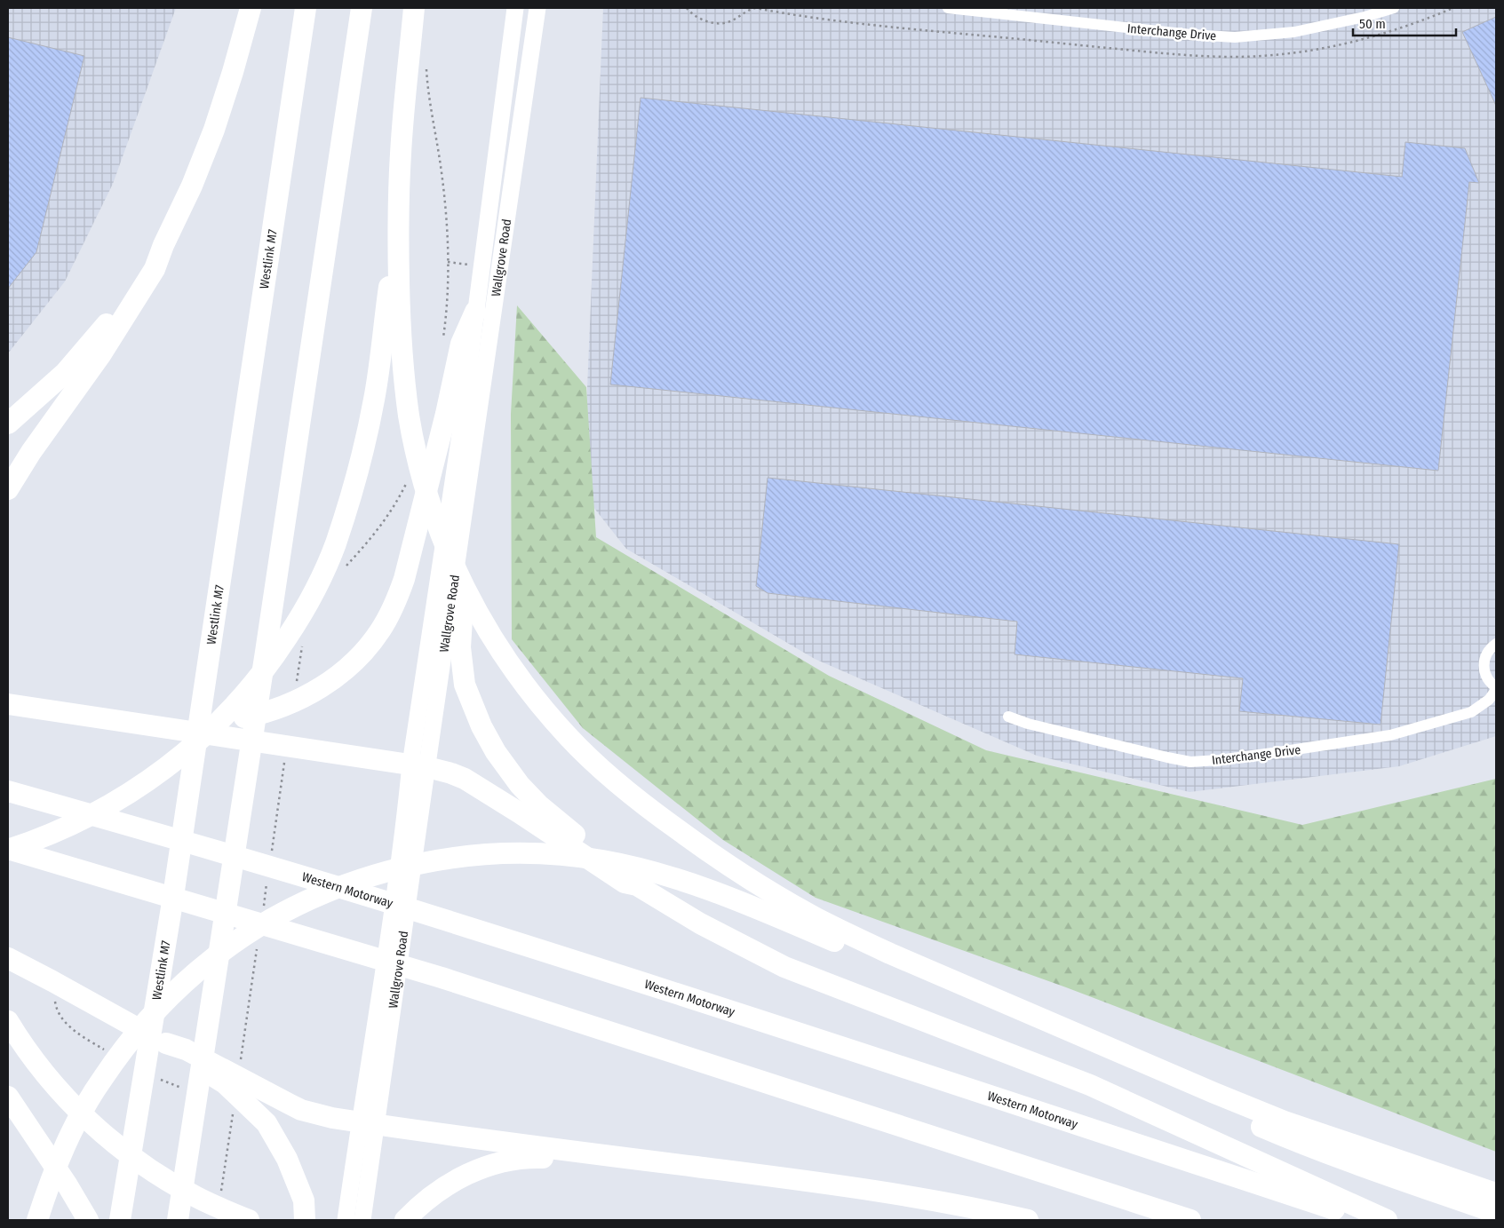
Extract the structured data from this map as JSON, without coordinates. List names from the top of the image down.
{
  "streets": {
    "highway": ["Westlink M7", "Western Motorway"],
    "main road": ["Wallgrove Road"],
    "street": ["Interchange Drive"]
  },
  "scale_bar": "50 m"
}
